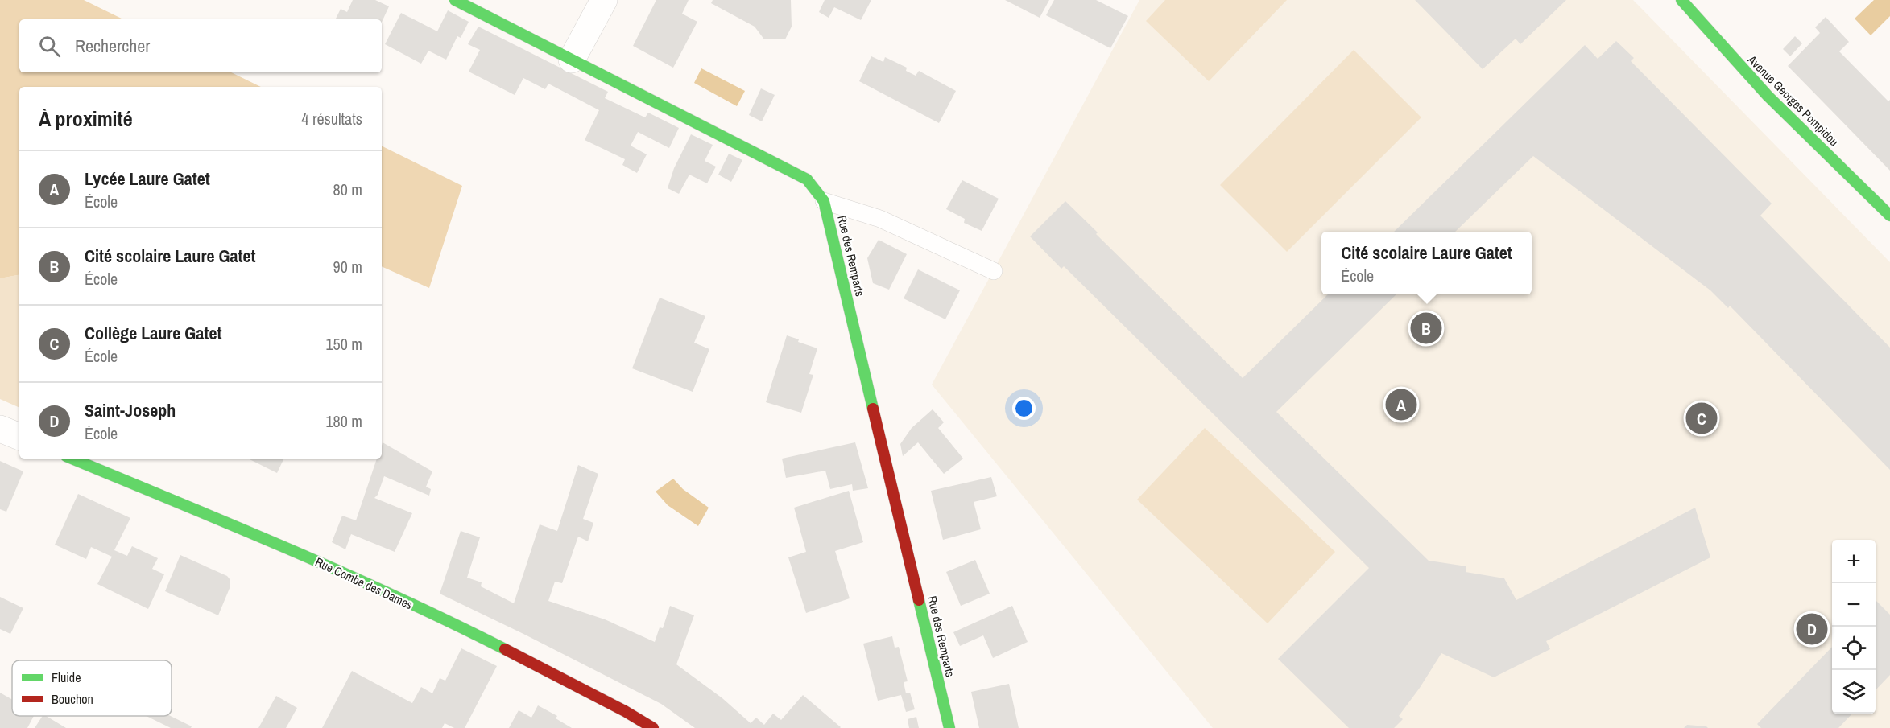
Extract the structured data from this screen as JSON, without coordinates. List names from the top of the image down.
{
  "streets": {
    "street": ["Avenue Georges Pompidou", "Rue des Remparts", "Rue Combe des Dames"]
  },
  "legend": ["Fluide", "Bouchon"],
  "page": {
    "search": "Rechercher",
    "heading": ["À proximité", "4 résultats"],
    "list": [
      {
        "mark": "A",
        "name": "Lycée Laure Gatet",
        "note": "École",
        "value": "80 m"
      },
      {
        "mark": "B",
        "name": "Cité scolaire Laure Gatet",
        "note": "École",
        "value": "90 m"
      },
      {
        "mark": "C",
        "name": "Collège Laure Gatet",
        "note": "École",
        "value": "150 m"
      },
      {
        "mark": "D",
        "name": "Saint-Joseph",
        "note": "École",
        "value": "180 m"
      }
    ],
    "popup": ["Cité scolaire Laure Gatet", "École"],
    "pins": [
      "B",
      "A",
      "C",
      "D"
    ],
    "map_buttons": ["+", "−"]
  }
}
